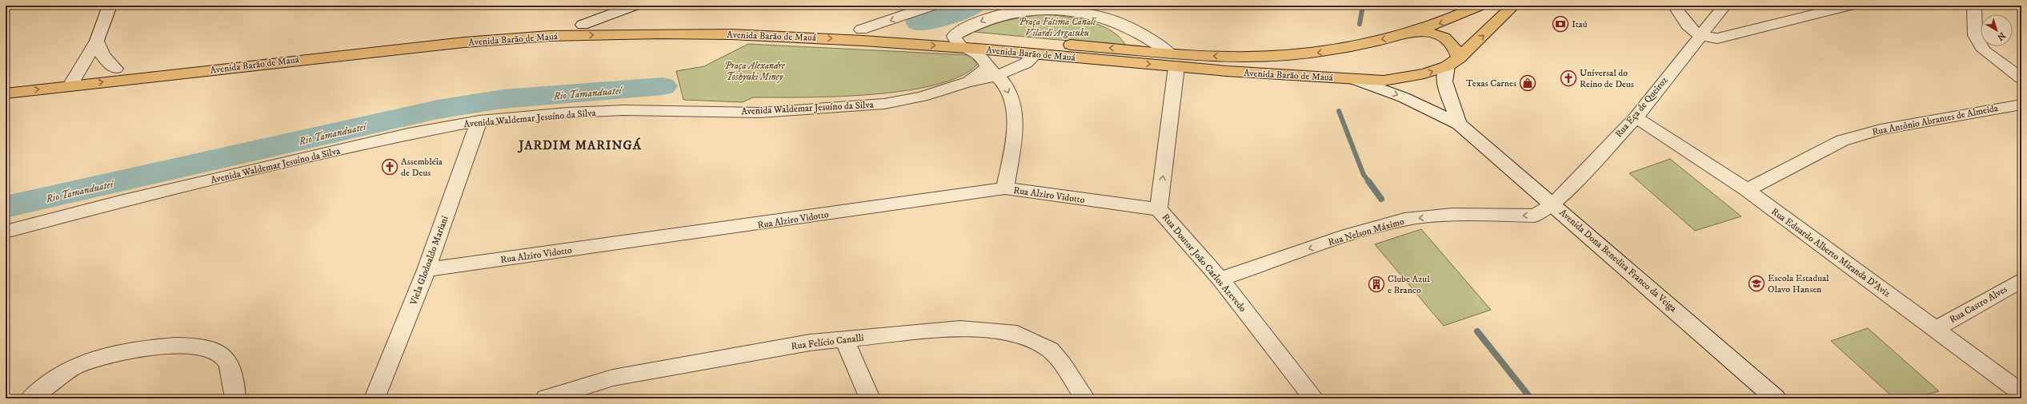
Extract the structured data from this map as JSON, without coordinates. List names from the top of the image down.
{
  "streets": {
    "main road": ["Avenida Barão de Mauá"],
    "street": [
      "Rua Eça de Queiroz",
      "Avenida Waldemar Jesuíno da Silva",
      "Rua Antônio Abrantes de Almeida",
      "Rua Alziro Vidotto",
      "Rua Nelson Máximo",
      "Rua Eduardo Alberto Miranda D'Aviz",
      "Viela Glodoaldo Mariani",
      "Avenida Dona Benedita Franco da Veiga",
      "Rua Doutor João Carlos Azevedo",
      "Rua Castro Alves",
      "Rua Felício Canalli"
    ]
  },
  "crossings": [
    ["Avenida Barão de Mauá", "Avenida Waldemar Jesuíno da Silva"],
    ["Avenida Barão de Mauá", "Avenida Dona Benedita Franco da Veiga"],
    ["Avenida Barão de Mauá", "Rua Doutor João Carlos Azevedo"],
    ["Rua Eça de Queiroz", "Rua Nelson Máximo"],
    ["Rua Eça de Queiroz", "Rua Eduardo Alberto Miranda D'Aviz"],
    ["Rua Eça de Queiroz", "Avenida Dona Benedita Franco da Veiga"],
    ["Avenida Waldemar Jesuíno da Silva", "Viela Glodoaldo Mariani"],
    ["Rua Antônio Abrantes de Almeida", "Rua Eduardo Alberto Miranda D'Aviz"],
    ["Rua Alziro Vidotto", "Viela Glodoaldo Mariani"],
    ["Rua Alziro Vidotto", "Rua Doutor João Carlos Azevedo"],
    ["Rua Nelson Máximo", "Avenida Dona Benedita Franco da Veiga"],
    ["Rua Nelson Máximo", "Rua Doutor João Carlos Azevedo"],
    ["Rua Eduardo Alberto Miranda D'Aviz", "Rua Castro Alves"]
  ],
  "one_way": ["Rua Nelson Máximo"],
  "districts": ["JARDIM MARINGÁ"],
  "water": ["Rio Tamanduateí"],
  "parks": ["Praça Fátima Canali Vilardi Argasuku", "Praça Alexandre Toshyuki Miney"],
  "places": {
    "bank": ["Itaú"],
    "church": ["Universal do Reino de Deus", "Assembléia de Deus"],
    "shop": ["Texas Carnes"],
    "school or university": ["Escola Estadual Olavo Hansen"],
    "building": ["Clube Azul e Branco"]
  },
  "north": "bottom right"
}
